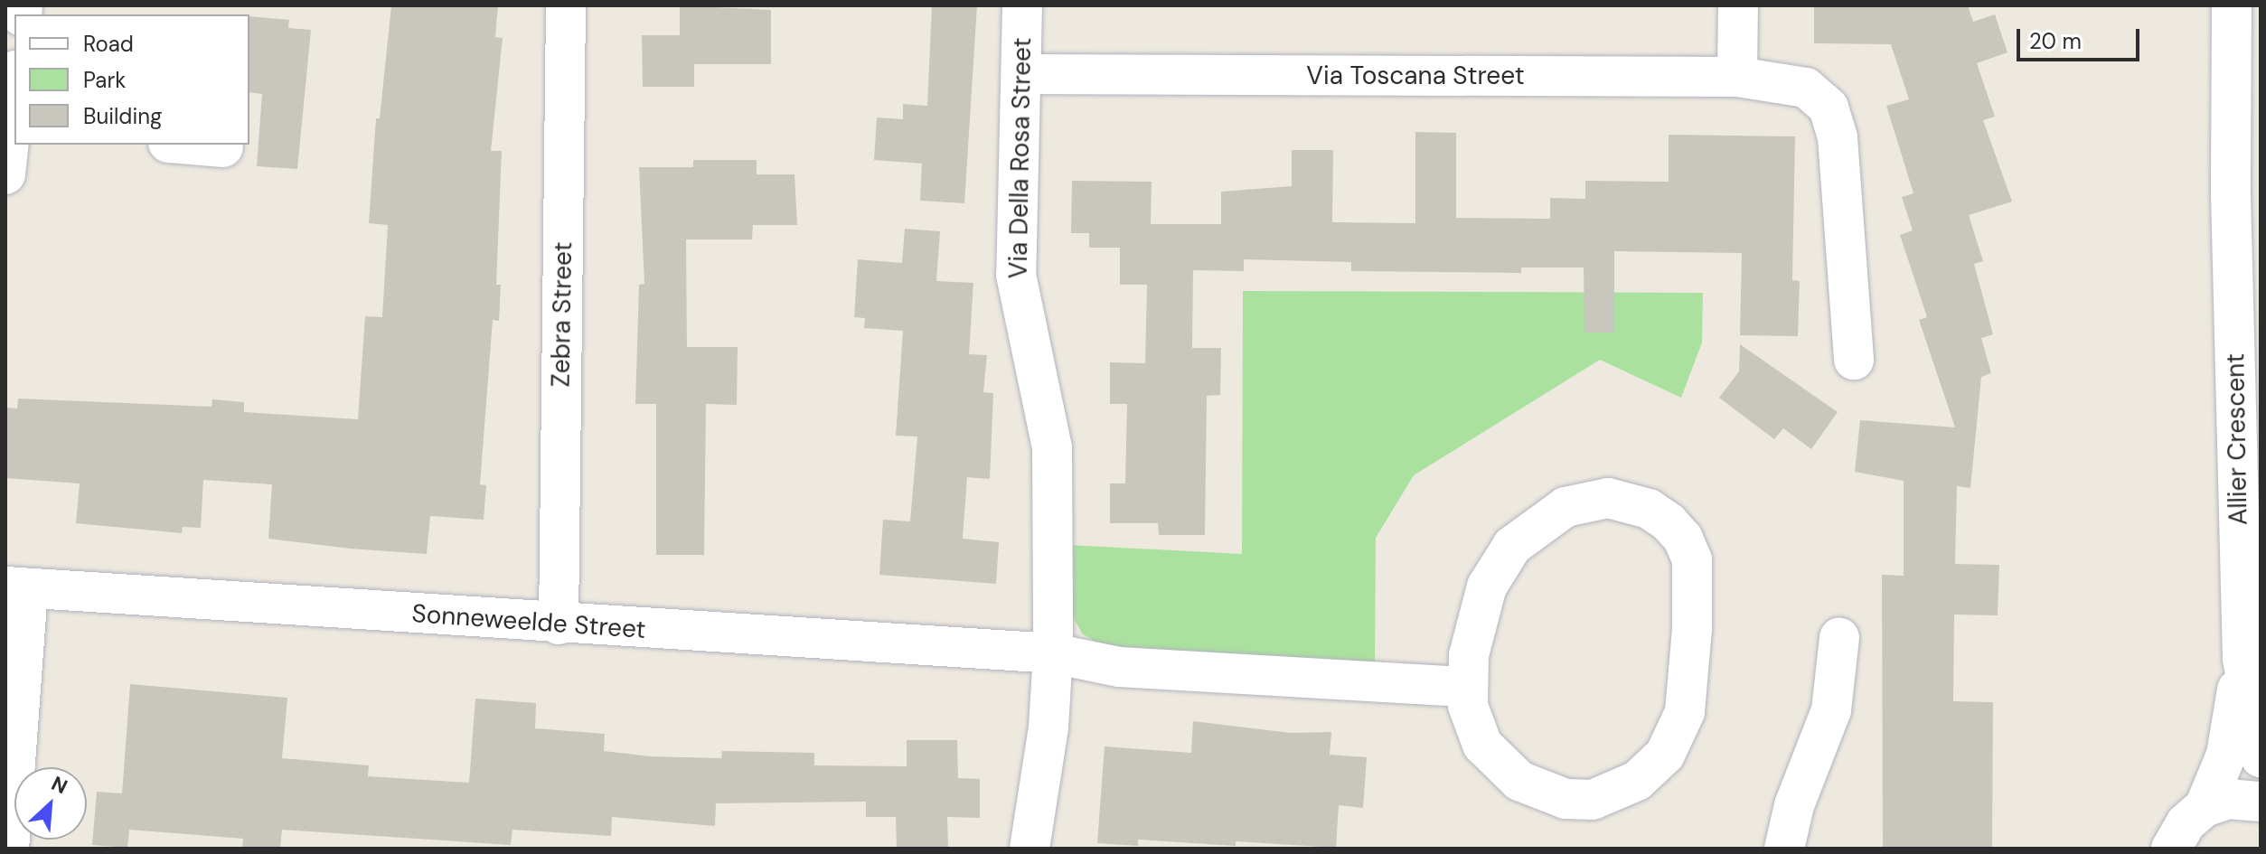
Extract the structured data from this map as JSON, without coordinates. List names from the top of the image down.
{
  "streets": {
    "street": [
      "Via Toscana Street",
      "Via Della Rosa Street",
      "Zebra Street",
      "Allier Crescent",
      "Sonneweelde Street"
    ]
  },
  "crossings": [
    ["Via Toscana Street", "Via Della Rosa Street"],
    ["Via Della Rosa Street", "Sonneweelde Street"],
    ["Zebra Street", "Sonneweelde Street"]
  ],
  "legend": ["Road", "Park", "Building"],
  "scale_bar": "20 m",
  "north": "top right"
}
